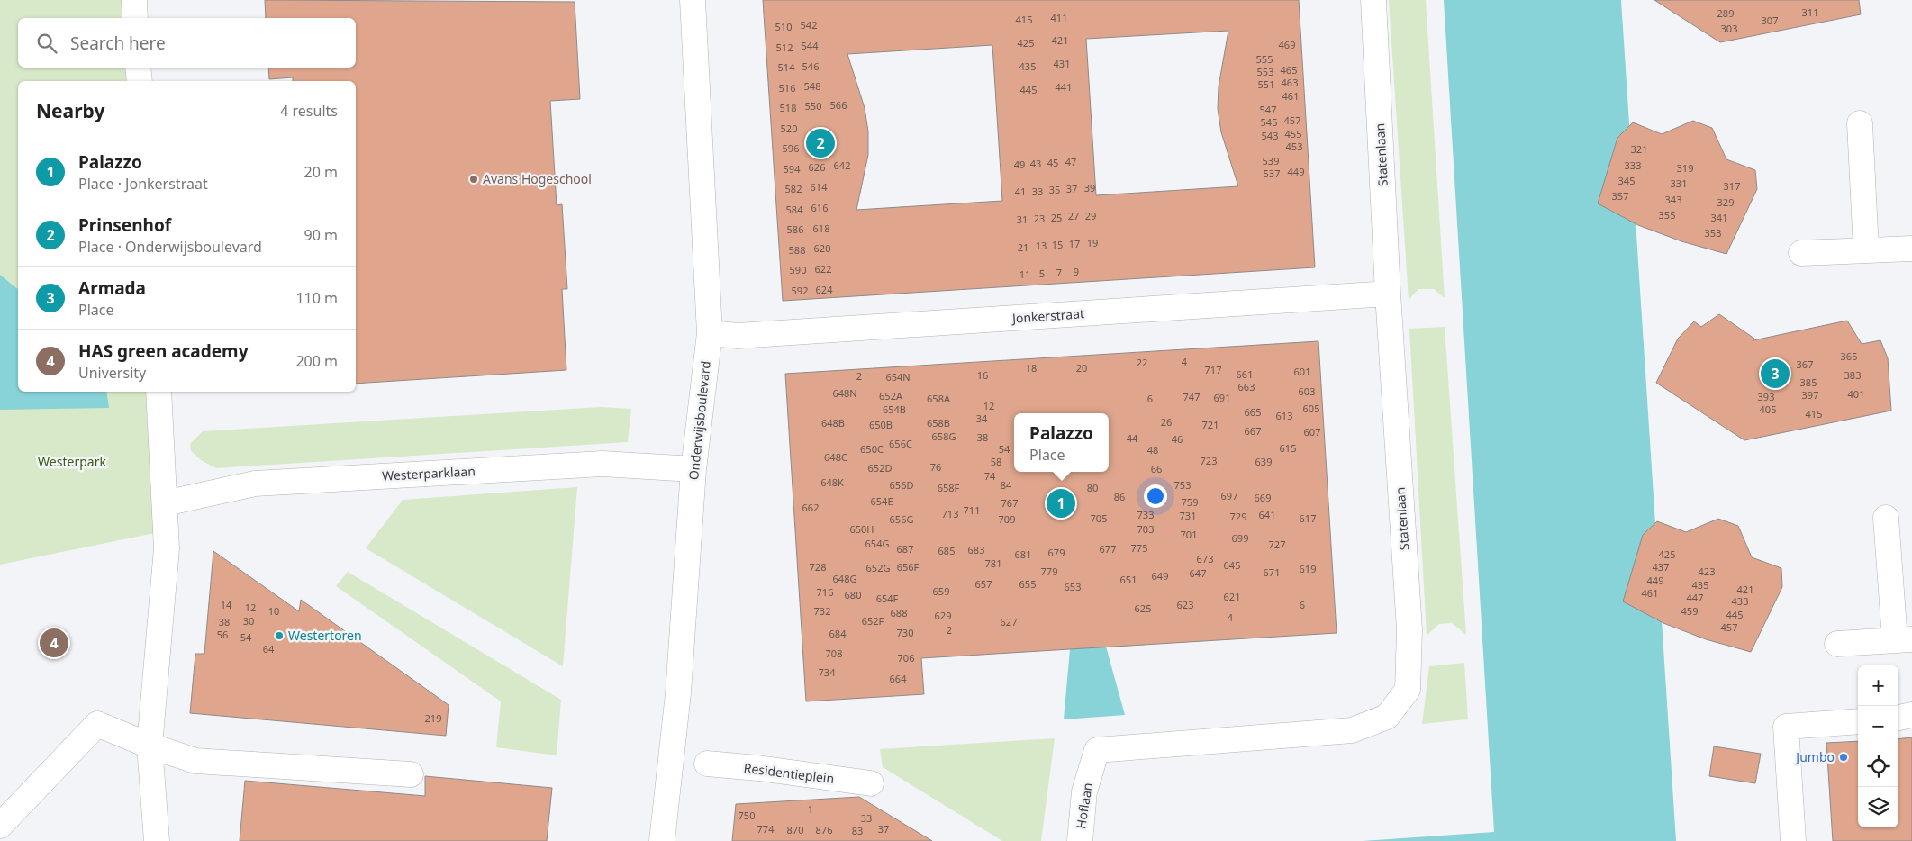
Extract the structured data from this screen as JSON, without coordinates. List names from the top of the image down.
{
  "streets": {
    "street": [
      "Statenlaan",
      "Jonkerstraat",
      "Onderwijsboulevard",
      "Westerparklaan",
      "Residentieplein",
      "Hoflaan"
    ]
  },
  "crossings": [
    ["Statenlaan", "Jonkerstraat"],
    ["Statenlaan", "Hoflaan"],
    ["Jonkerstraat", "Onderwijsboulevard"],
    ["Onderwijsboulevard", "Westerparklaan"]
  ],
  "parks": ["Westerpark"],
  "places": ["Avans Hogeschool", "Westertoren", "Jumbo"],
  "house_numbers": [
    "311",
    "289",
    "411",
    "415",
    "307",
    "542",
    "510",
    "303",
    "421",
    "425",
    "469",
    "544",
    "512",
    "555",
    "431",
    "546",
    "435",
    "514",
    "465",
    "553",
    "463",
    "551",
    "548",
    "441",
    "516",
    "445",
    "461",
    "566",
    "550",
    "518",
    "547",
    "457",
    "545",
    "520",
    "455",
    "543",
    "453",
    "596",
    "321",
    "539",
    "47",
    "45",
    "43",
    "49",
    "642",
    "333",
    "626",
    "319",
    "594",
    "449",
    "537",
    "345",
    "331",
    "317",
    "614",
    "39",
    "582",
    "37",
    "35",
    "41",
    "33",
    "357",
    "343",
    "329",
    "616",
    "584",
    "355",
    "27",
    "29",
    "25",
    "341",
    "23",
    "31",
    "618",
    "586",
    "353",
    "19",
    "17",
    "15",
    "13",
    "21",
    "620",
    "588",
    "622",
    "590",
    "9",
    "7",
    "5",
    "11",
    "624",
    "592",
    "365",
    "4",
    "22",
    "367",
    "18",
    "20",
    "717",
    "601",
    "661",
    "16",
    "383",
    "2",
    "654N",
    "385",
    "663",
    "603",
    "648N",
    "401",
    "397",
    "652A",
    "747",
    "393",
    "691",
    "658A",
    "6",
    "12",
    "605",
    "654B",
    "405",
    "665",
    "415",
    "613",
    "34",
    "26",
    "648B",
    "658B",
    "650B",
    "721",
    "667",
    "607",
    "658G",
    "38",
    "44",
    "46",
    "656C",
    "615",
    "650C",
    "54",
    "48",
    "648C",
    "723",
    "58",
    "639",
    "76",
    "652D",
    "66",
    "74",
    "648K",
    "656D",
    "84",
    "753",
    "658F",
    "80",
    "697",
    "86",
    "669",
    "654E",
    "759",
    "767",
    "662",
    "711",
    "713",
    "733",
    "641",
    "731",
    "729",
    "705",
    "617",
    "656G",
    "709",
    "650H",
    "703",
    "701",
    "699",
    "654G",
    "727",
    "775",
    "687",
    "677",
    "683",
    "685",
    "679",
    "681",
    "425",
    "673",
    "781",
    "645",
    "728",
    "656F",
    "437",
    "652G",
    "619",
    "779",
    "423",
    "671",
    "647",
    "649",
    "648G",
    "651",
    "449",
    "657",
    "655",
    "435",
    "653",
    "421",
    "659",
    "716",
    "461",
    "680",
    "621",
    "447",
    "654F",
    "433",
    "14",
    "623",
    "6",
    "12",
    "625",
    "10",
    "732",
    "459",
    "688",
    "445",
    "629",
    "4",
    "30",
    "652F",
    "38",
    "627",
    "457",
    "2",
    "730",
    "684",
    "56",
    "54",
    "64",
    "708",
    "706",
    "734",
    "664",
    "219",
    "1",
    "750",
    "33",
    "774",
    "37",
    "870",
    "876",
    "83"
  ],
  "page": {
    "search": "Search here",
    "heading": ["Nearby", "4 results"],
    "pins": [
      "2",
      "3",
      "1",
      "4"
    ],
    "list": [
      {
        "mark": "1",
        "name": "Palazzo",
        "note": "Place · Jonkerstraat",
        "value": "20 m"
      },
      {
        "mark": "2",
        "name": "Prinsenhof",
        "note": "Place · Onderwijsboulevard",
        "value": "90 m"
      },
      {
        "mark": "3",
        "name": "Armada",
        "note": "Place",
        "value": "110 m"
      },
      {
        "mark": "4",
        "name": "HAS green academy",
        "note": "University",
        "value": "200 m"
      }
    ],
    "popup": ["Palazzo", "Place"],
    "map_buttons": ["+", "−"]
  }
}
